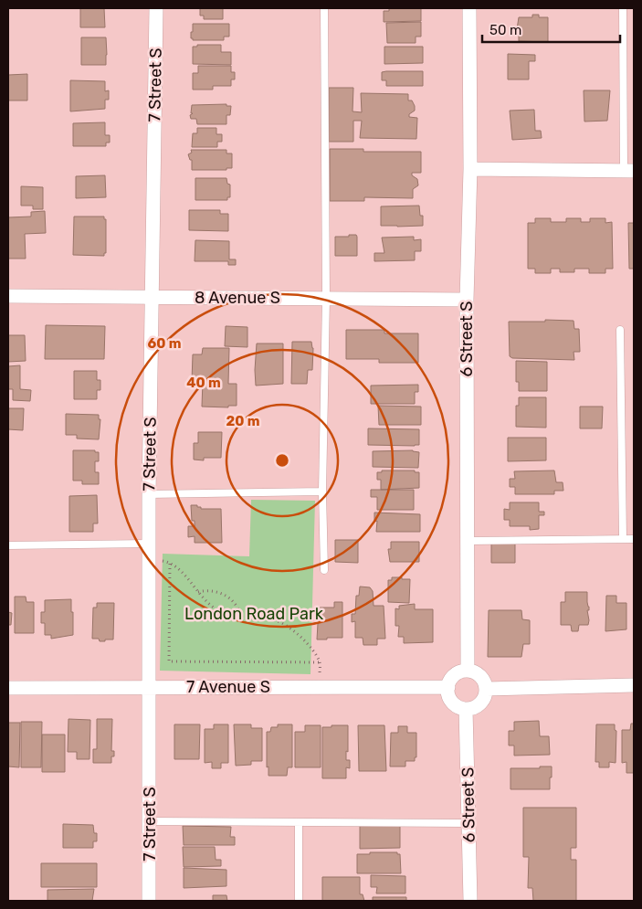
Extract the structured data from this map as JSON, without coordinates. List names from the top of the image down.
{
  "streets": {
    "street": [
      "7 Street S",
      "8 Avenue S",
      "6 Street S",
      "7 Avenue S"
    ]
  },
  "crossings": [
    ["7 Street S", "8 Avenue S"],
    ["7 Street S", "7 Avenue S"],
    ["8 Avenue S", "6 Street S"],
    ["6 Street S", "7 Avenue S"]
  ],
  "parks": ["London Road Park"],
  "scale_bar": "50 m",
  "rings": ["60 m", "40 m", "20 m"]
}
